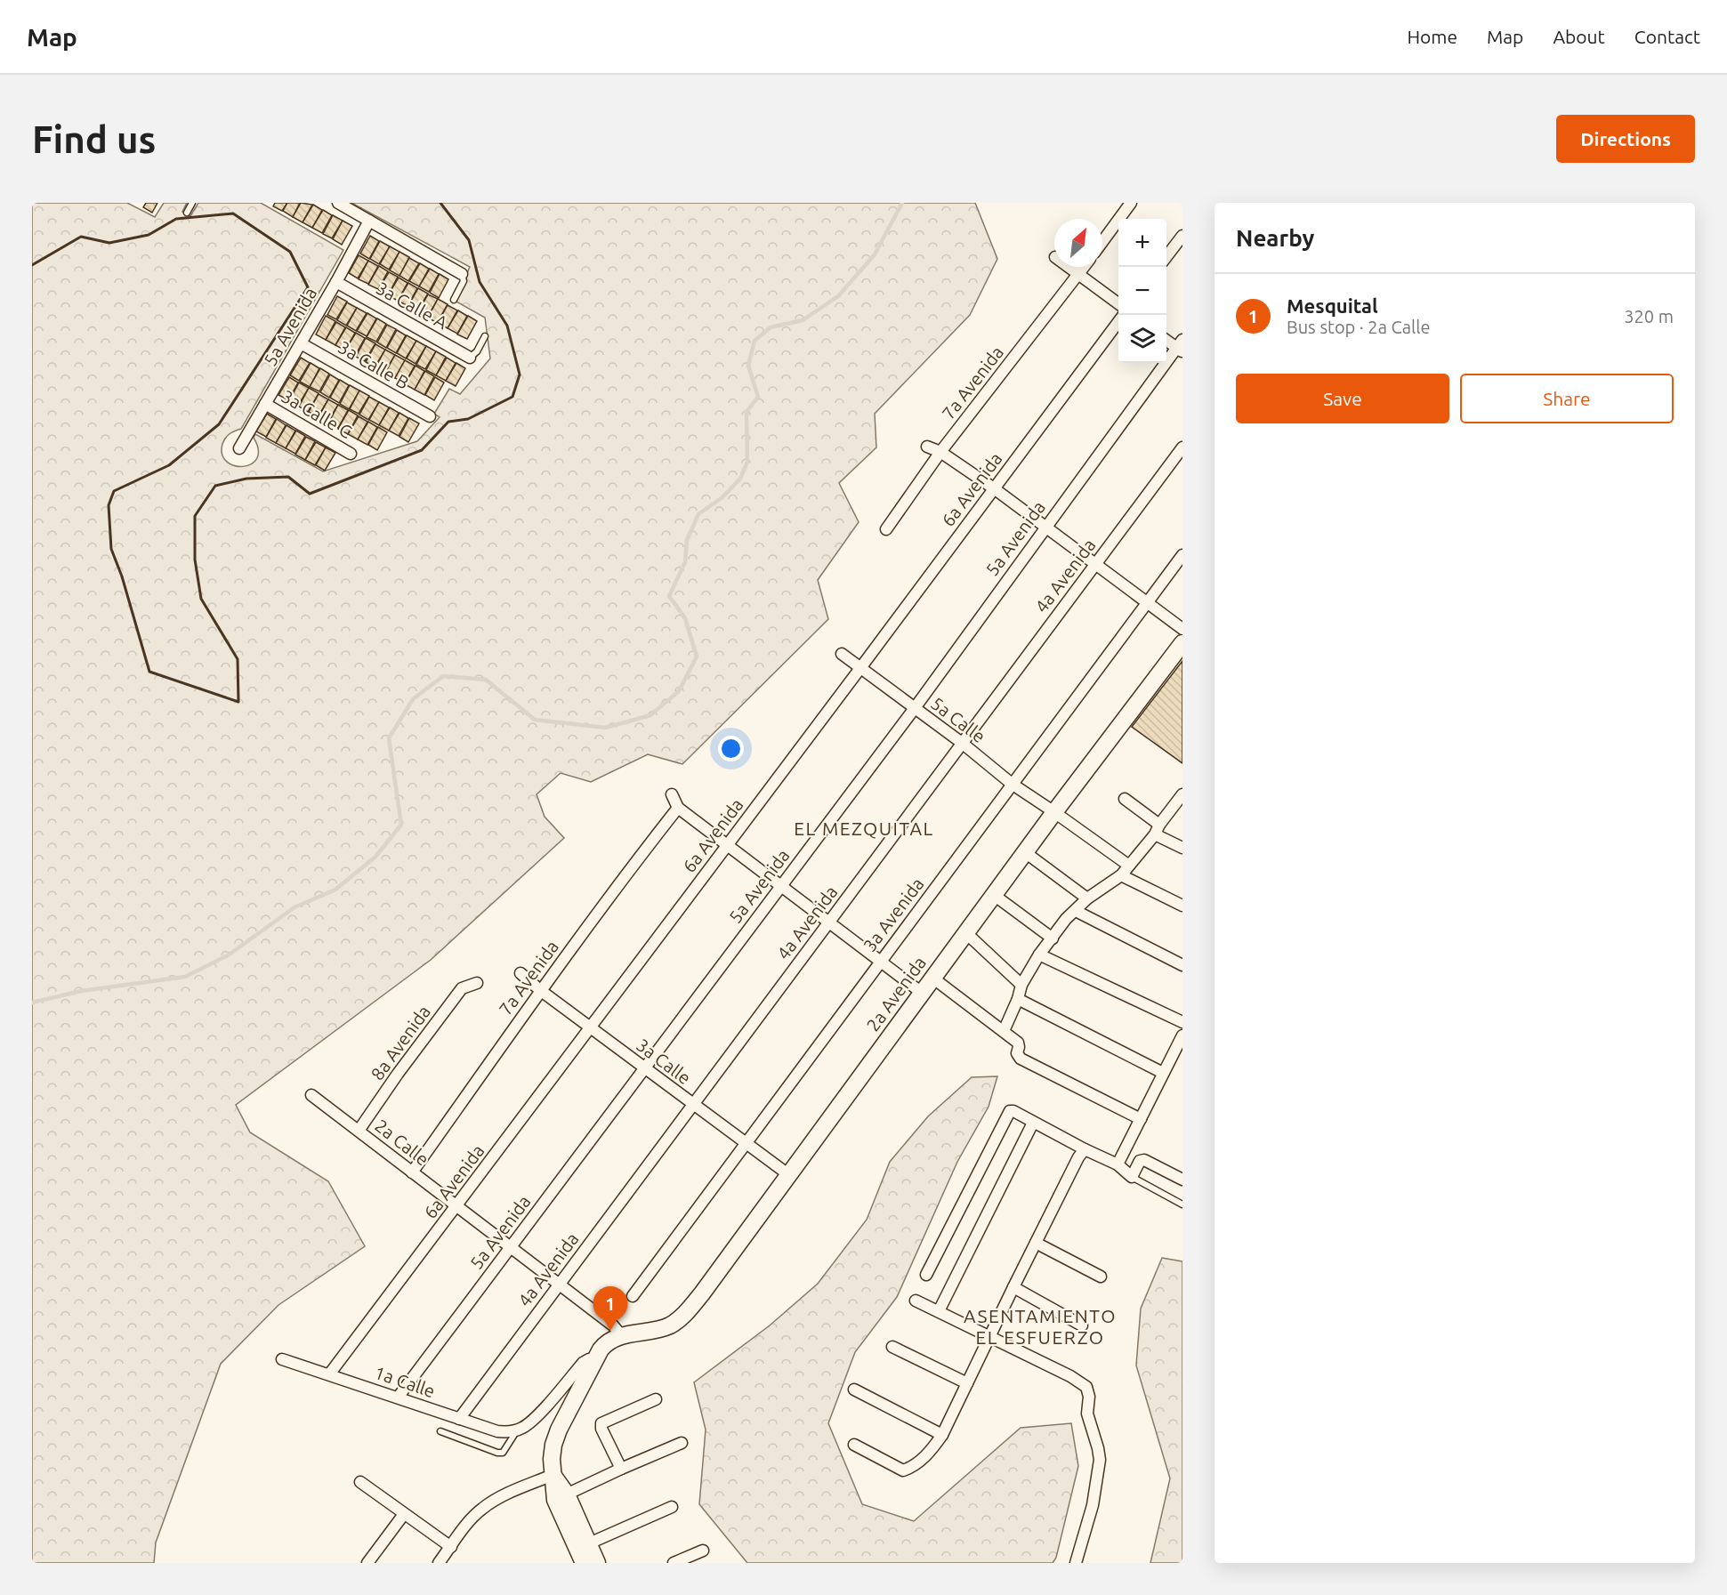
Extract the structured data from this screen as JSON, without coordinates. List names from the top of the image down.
{
  "streets": {
    "main road": ["2a Avenida"],
    "street": [
      "3a Calle A",
      "5a Avenida",
      "3a Calle B",
      "7a Avenida",
      "3a Calle C",
      "6a Avenida",
      "4a Avenida",
      "5a Calle",
      "3a Avenida",
      "8a Avenida",
      "3a Calle",
      "2a Calle",
      "1a Calle"
    ]
  },
  "crossings": [
    ["3a Calle A", "5a Avenida"],
    ["5a Avenida", "3a Calle B"],
    ["5a Avenida", "3a Calle C"],
    ["5a Avenida", "5a Calle"],
    ["5a Avenida", "3a Calle"],
    ["5a Avenida", "2a Calle"],
    ["5a Avenida", "1a Calle"],
    ["7a Avenida", "3a Calle"],
    ["7a Avenida", "2a Calle"],
    ["6a Avenida", "5a Calle"],
    ["6a Avenida", "3a Calle"],
    ["6a Avenida", "2a Calle"],
    ["6a Avenida", "1a Calle"],
    ["4a Avenida", "5a Calle"],
    ["4a Avenida", "3a Calle"],
    ["4a Avenida", "2a Calle"],
    ["4a Avenida", "1a Calle"],
    ["5a Calle", "3a Avenida"],
    ["5a Calle", "2a Avenida"],
    ["3a Avenida", "3a Calle"],
    ["2a Avenida", "3a Calle"],
    ["2a Avenida", "2a Calle"],
    ["8a Avenida", "2a Calle"]
  ],
  "districts": ["EL MEZQUITAL", "ASENTAMIENTO EL ESFUERZO"],
  "north": "top right",
  "page": {
    "header": "Map",
    "nav": [
      "Home",
      "Map",
      "About",
      "Contact"
    ],
    "buttons": [
      "Directions",
      ["Save", "Share"]
    ],
    "title": "Find us",
    "heading": "Nearby",
    "map_buttons": ["+", "−"],
    "list": [
      {
        "mark": "1",
        "name": "Mesquital",
        "note": "Bus stop · 2a Calle",
        "value": "320 m"
      }
    ],
    "pins": "1"
  }
}
